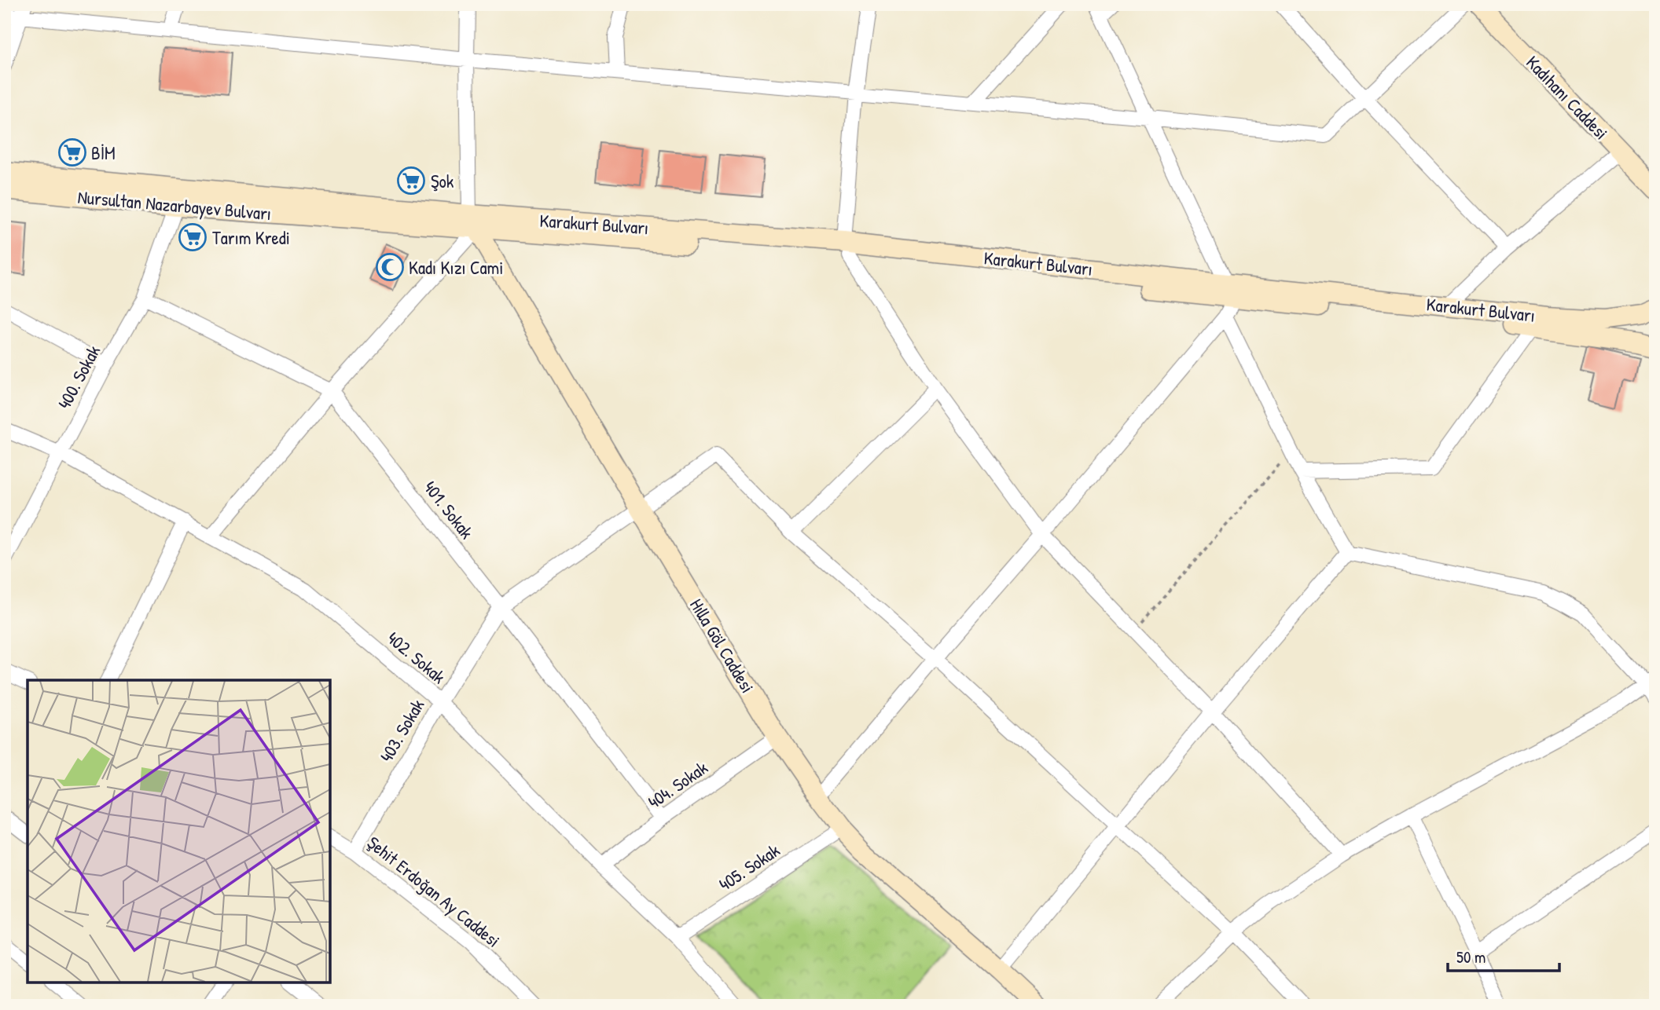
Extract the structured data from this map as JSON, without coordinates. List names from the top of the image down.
{
  "streets": {
    "main road": [
      "Kadıhanı Caddesi",
      "Nursultan Nazarbayev Bulvarı",
      "Karakurt Bulvarı",
      "Hılla Göl Caddesi"
    ],
    "street": [
      "400. Sokak",
      "401. Sokak",
      "402. Sokak",
      "403. Sokak",
      "404. Sokak",
      "405. Sokak",
      "Şehit Erdoğan Ay Caddesi"
    ]
  },
  "crossings": [
    ["Nursultan Nazarbayev Bulvarı", "Karakurt Bulvarı"],
    ["Nursultan Nazarbayev Bulvarı", "400. Sokak"],
    ["Nursultan Nazarbayev Bulvarı", "Hılla Göl Caddesi"],
    ["Karakurt Bulvarı", "Hılla Göl Caddesi"],
    ["400. Sokak", "401. Sokak"],
    ["400. Sokak", "402. Sokak"],
    ["401. Sokak", "403. Sokak"],
    ["401. Sokak", "404. Sokak"],
    ["Hılla Göl Caddesi", "403. Sokak"],
    ["Hılla Göl Caddesi", "404. Sokak"],
    ["Hılla Göl Caddesi", "405. Sokak"],
    ["402. Sokak", "403. Sokak"],
    ["402. Sokak", "404. Sokak"],
    ["402. Sokak", "405. Sokak"],
    ["403. Sokak", "Şehit Erdoğan Ay Caddesi"]
  ],
  "places": {
    "supermarket": ["BİM", "Şok", "Tarım Kredi"],
    "mosque": ["Kadı Kızı Cami"]
  },
  "scale_bar": "50 m"
}
